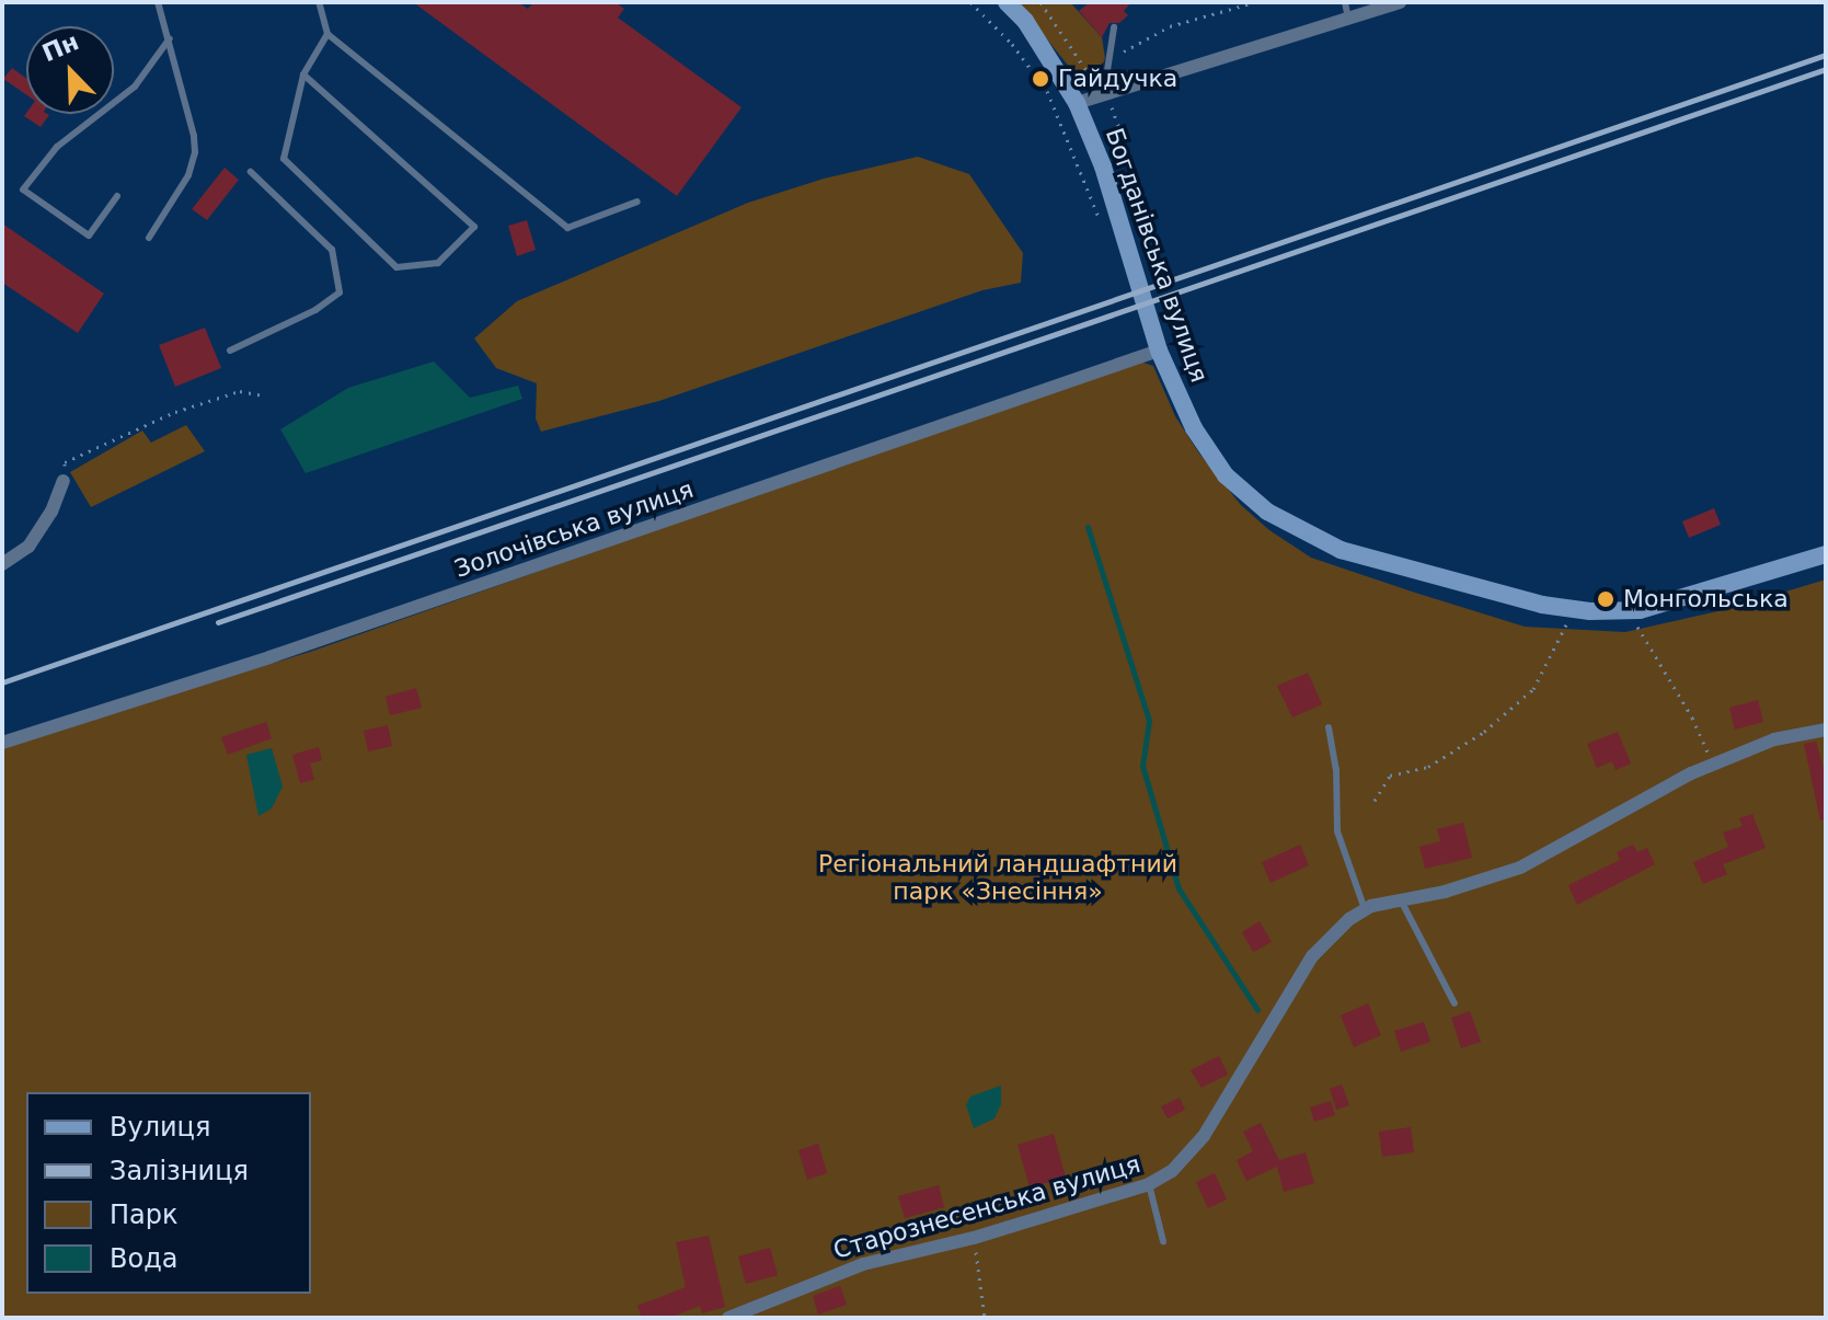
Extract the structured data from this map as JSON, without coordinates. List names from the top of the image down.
{
  "streets": {
    "main road": ["Богданівська вулиця"],
    "street": ["Золочівська вулиця", "Старознесенська вулиця"]
  },
  "crossings": [
    ["Богданівська вулиця", "Золочівська вулиця"]
  ],
  "parks": ["Регіональний ландшафтний парк «Знесіння»"],
  "places": ["Гайдучка", "Монгольська"],
  "legend": [
    "Вулиця",
    "Залізниця",
    "Парк",
    "Вода"
  ],
  "north": "top left"
}
